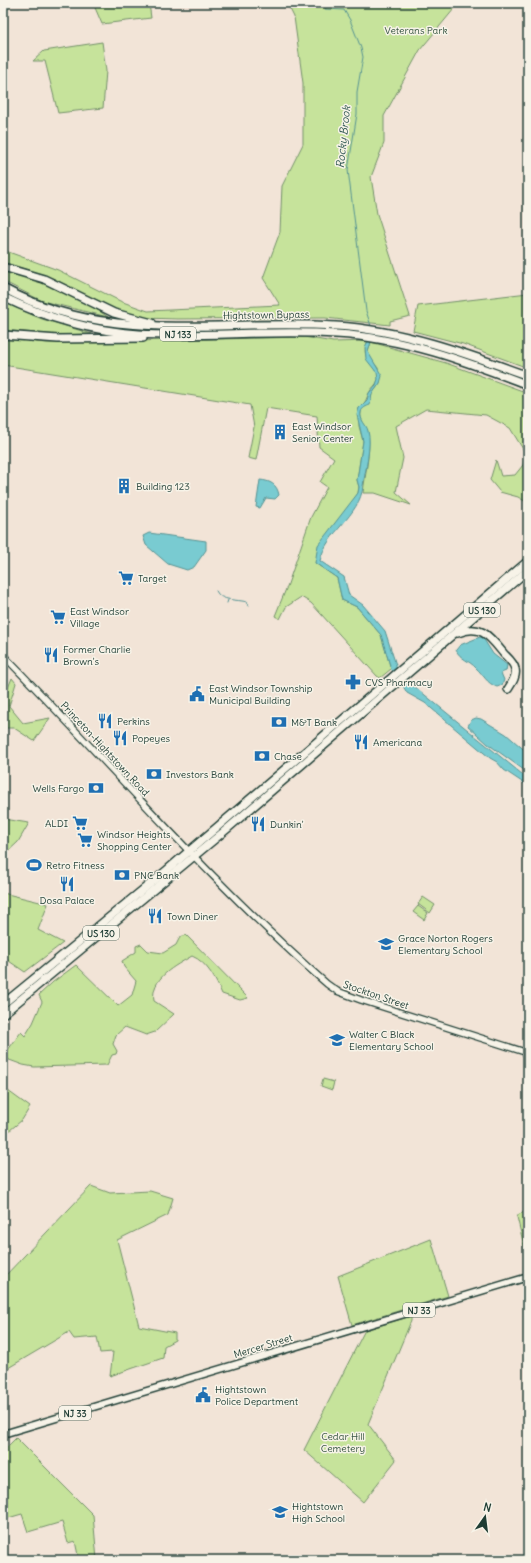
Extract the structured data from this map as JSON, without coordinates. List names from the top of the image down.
{
  "streets": {
    "highway": ["Hightstown Bypass", "NJ 133", "US 130"],
    "main road": [
      "Princeton-Hightstown Road",
      "Stockton Street",
      "NJ 33",
      "Mercer Street"
    ]
  },
  "crossings": [
    ["US 130", "Princeton-Hightstown Road"],
    ["US 130", "Stockton Street"],
    ["Princeton-Hightstown Road", "Stockton Street"]
  ],
  "water": ["Rocky Brook"],
  "parks": ["Veterans Park", "Cedar Hill Cemetery"],
  "places": {
    "building": ["East Windsor Senior Center", "Building 123"],
    "supermarket": [
      "Target",
      "East Windsor Village",
      "ALDI",
      "Windsor Heights Shopping Center"
    ],
    "restaurant": [
      "Former Charlie Brown's",
      "Perkins",
      "Popeyes",
      "Americana",
      "Dunkin'",
      "Dosa Palace",
      "Town Diner"
    ],
    "pharmacy": ["CVS Pharmacy"],
    "public building": ["East Windsor Township Municipal Building", "Hightstown Police Department"],
    "bank": [
      "M&T Bank",
      "Chase",
      "Investors Bank",
      "Wells Fargo",
      "PNC Bank"
    ],
    "sports": ["Retro Fitness"],
    "school or university": ["Grace Norton Rogers Elementary School", "Walter C Black Elementary School", "Hightstown High School"]
  },
  "north": "top"
}
